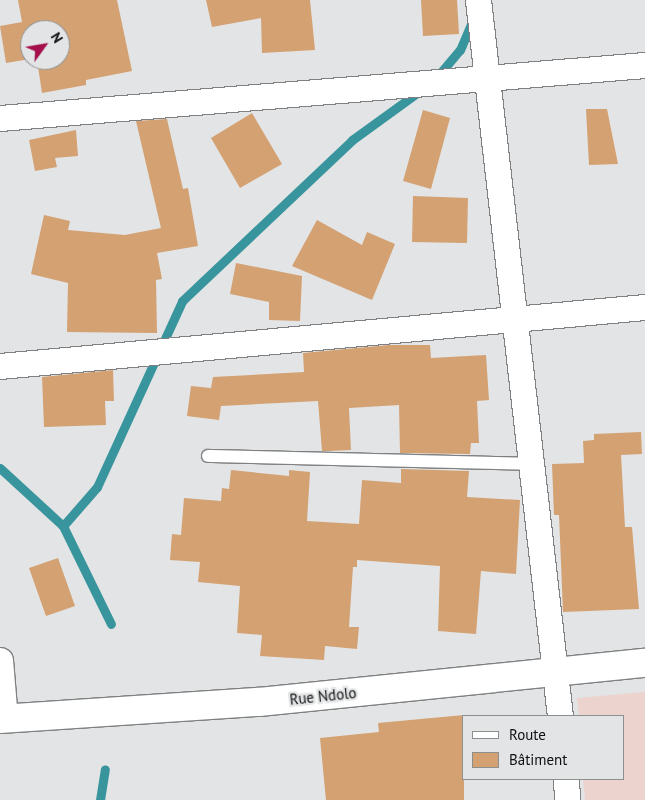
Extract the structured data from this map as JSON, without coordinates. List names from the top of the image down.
{
  "streets": {
    "main road": ["Rue Ndolo"]
  },
  "legend": ["Route", "Bâtiment"],
  "north": "top right"
}
